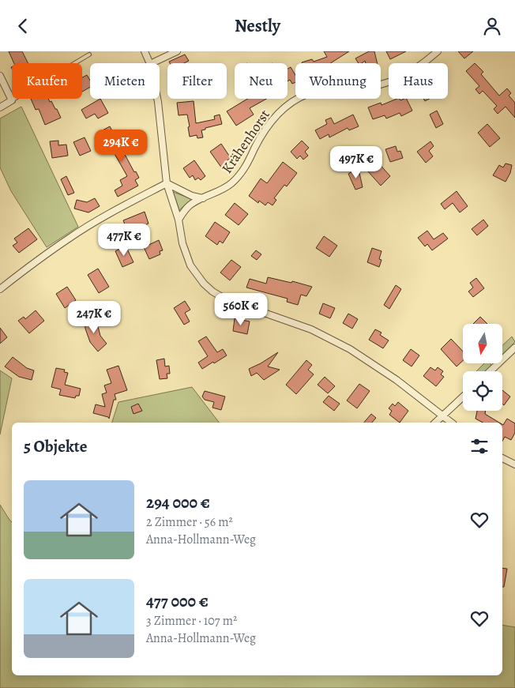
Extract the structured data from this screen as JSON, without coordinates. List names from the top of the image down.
{
  "streets": {
    "street": ["Krähenhorst"]
  },
  "north": "bottom",
  "page": {
    "header": "Nestly",
    "chip": [
      "Kaufen",
      "Mieten",
      "Filter",
      "Neu",
      "Wohnung",
      "Haus"
    ],
    "price": [
      "294K €",
      "497K €",
      "477K €",
      "560K €",
      "247K €"
    ],
    "heading": "5 Objekte",
    "list": [
      {
        "name": "294 000 €",
        "note": "2 Zimmer · 56 m² · Anna-Hollmann-Weg"
      },
      {
        "name": "477 000 €",
        "note": "3 Zimmer · 107 m² · Anna-Hollmann-Weg"
      }
    ]
  }
}
